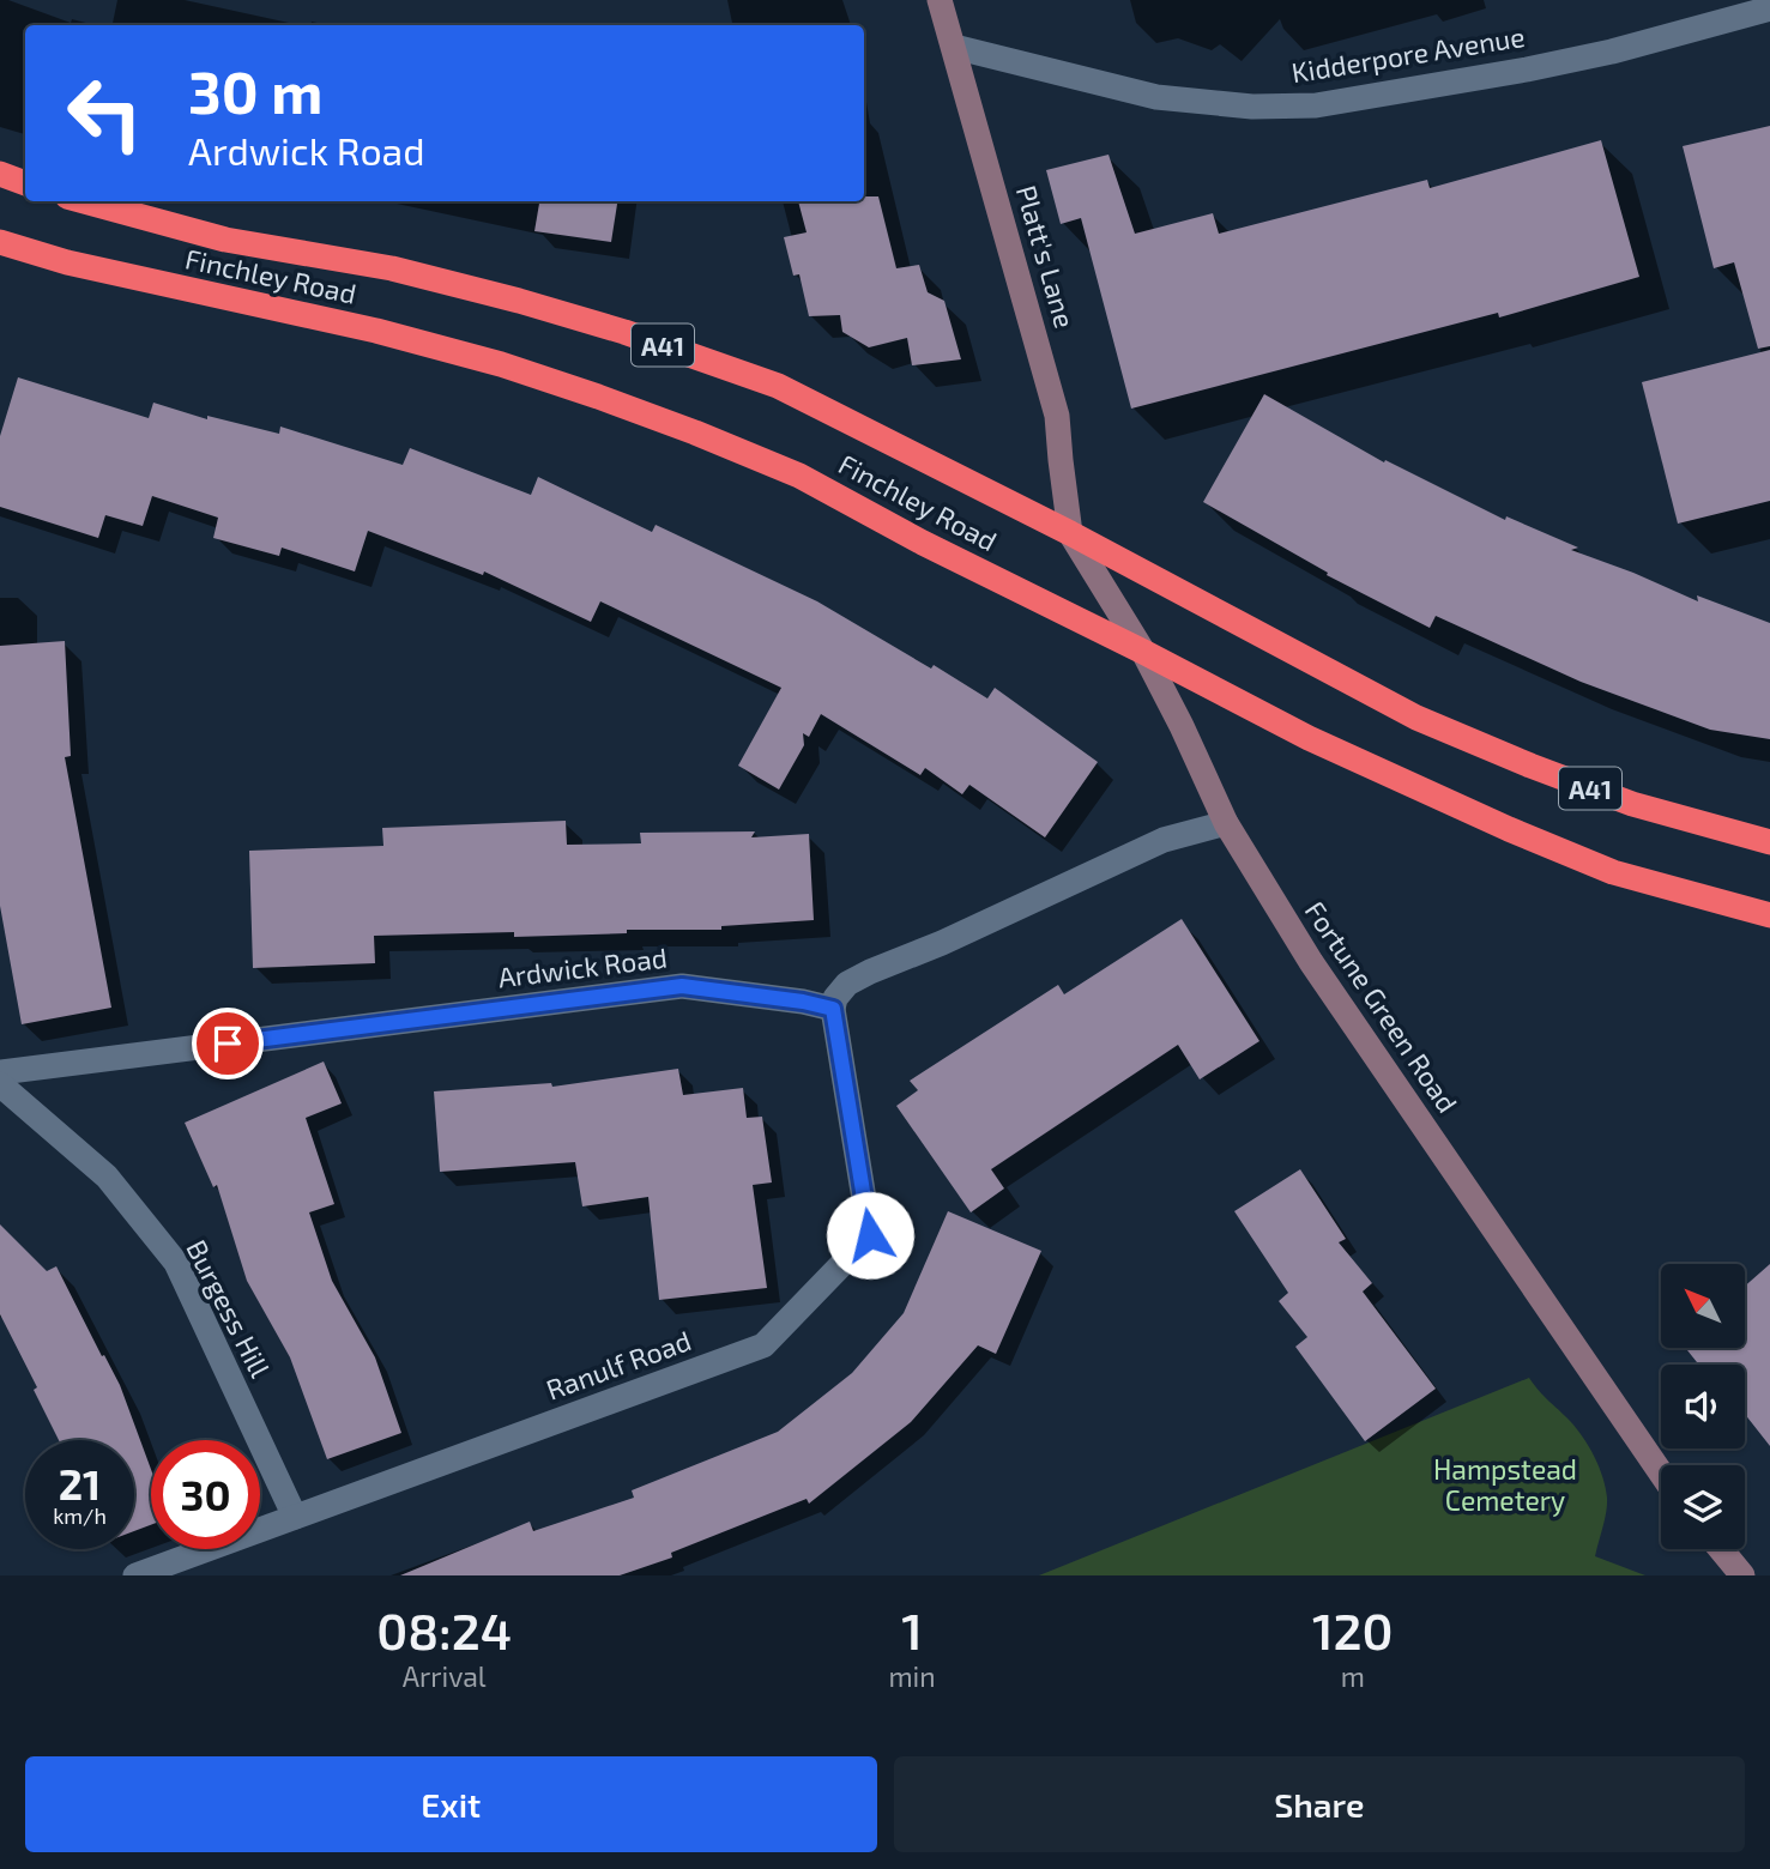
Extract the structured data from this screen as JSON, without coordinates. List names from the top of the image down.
{
  "streets": {
    "highway": ["Finchley Road", "A41"],
    "main road": ["Platt's Lane", "Fortune Green Road"],
    "street": [
      "Kidderpore Avenue",
      "Ardwick Road",
      "Burgess Hill",
      "Ranulf Road"
    ]
  },
  "crossings": [
    ["Kidderpore Avenue", "Platt's Lane"],
    ["Platt's Lane", "Finchley Road"],
    ["Platt's Lane", "Fortune Green Road"],
    ["Finchley Road", "Fortune Green Road"],
    ["Ardwick Road", "Ranulf Road"],
    ["Burgess Hill", "Ranulf Road"]
  ],
  "parks": ["Hampstead Cemetery"],
  "north": "top left",
  "page": {
    "turn": ["30 m", "Ardwick Road"],
    "speed": "21 km/h",
    "limit": "30",
    "eta": [
      "08:24",
      "Arrival",
      "1",
      "min",
      "120",
      "m"
    ],
    "buttons": ["Exit", "Share"]
  }
}
